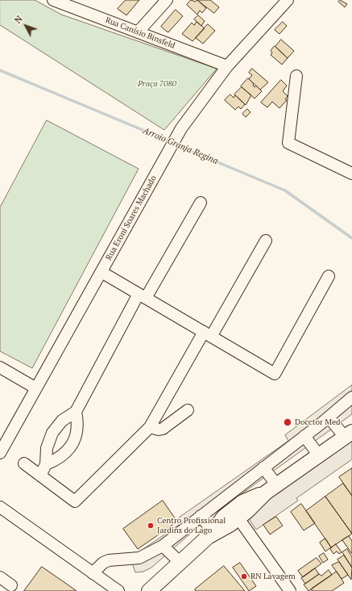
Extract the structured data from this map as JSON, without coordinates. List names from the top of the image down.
{
  "streets": {
    "street": ["Rua Canísio Binsfeld", "Rua Eroni Soares Machado"]
  },
  "crossings": [
    ["Rua Canísio Binsfeld", "Rua Eroni Soares Machado"]
  ],
  "water": ["Arroio Granja Regina"],
  "parks": ["Praça 7080"],
  "places": ["Docctor Med", "Centro Profissional Jardins do Lago", "RN Lavagem"],
  "north": "top left"
}
